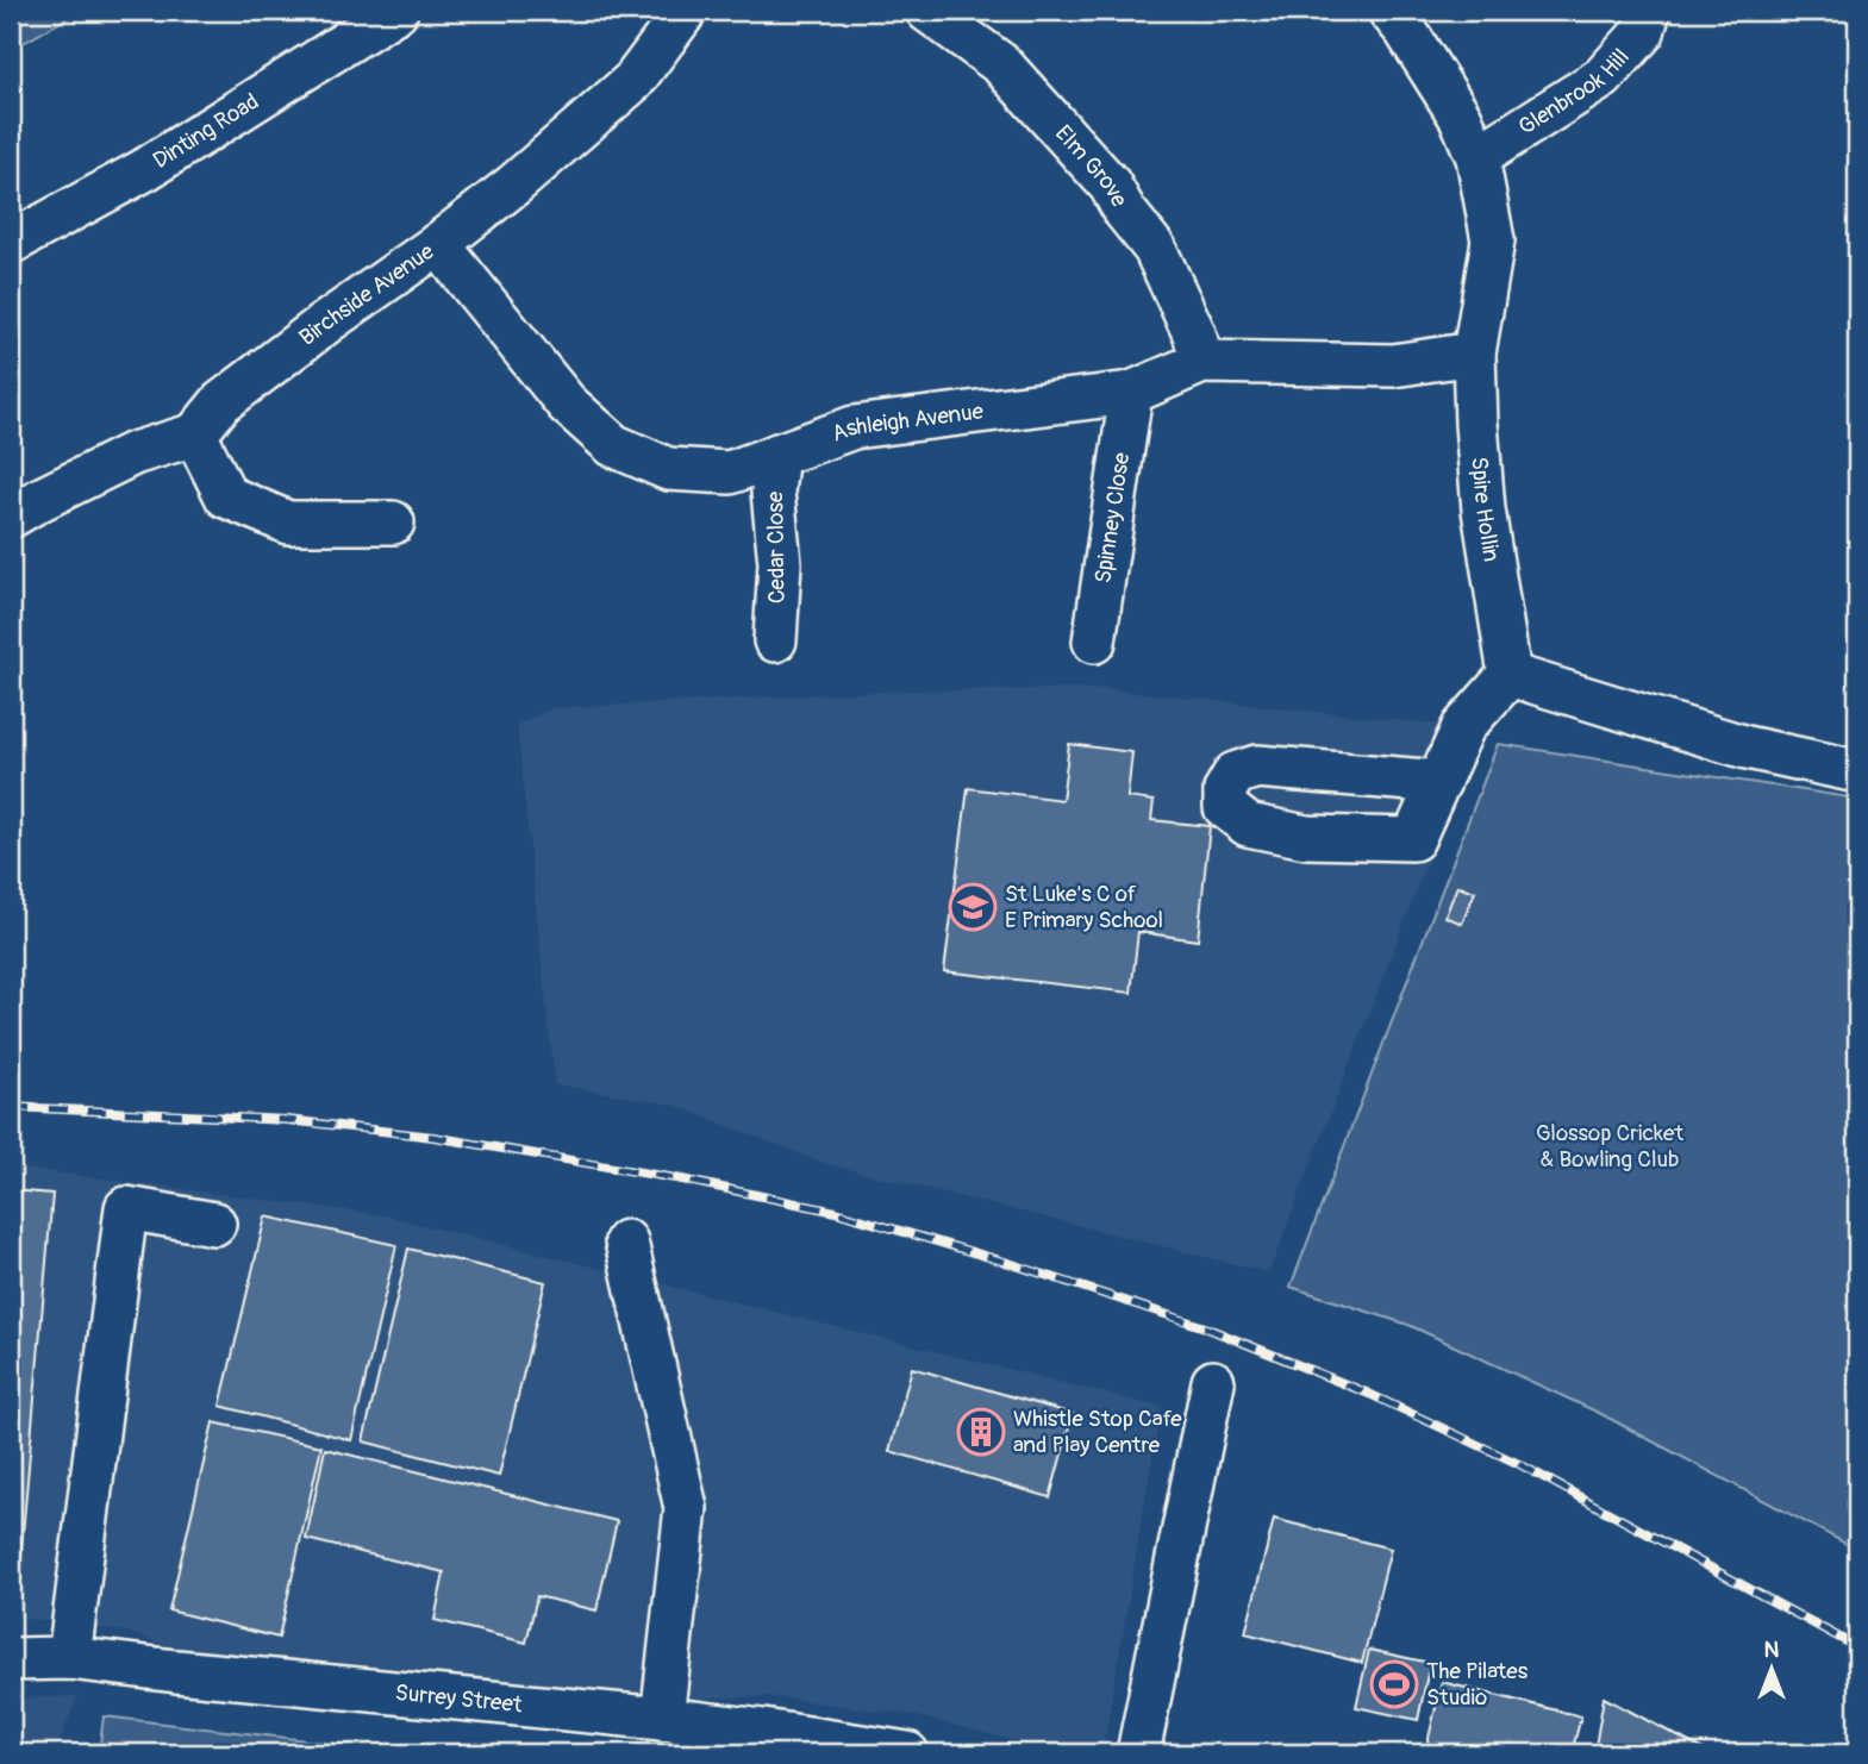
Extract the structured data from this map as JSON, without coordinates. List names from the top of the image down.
{
  "streets": {
    "street": [
      "Glenbrook Hill",
      "Dinting Road",
      "Elm Grove",
      "Birchside Avenue",
      "Ashleigh Avenue",
      "Spire Hollin",
      "Spinney Close",
      "Cedar Close",
      "Surrey Street"
    ]
  },
  "crossings": [
    ["Glenbrook Hill", "Spire Hollin"],
    ["Elm Grove", "Ashleigh Avenue"],
    ["Birchside Avenue", "Ashleigh Avenue"],
    ["Ashleigh Avenue", "Spire Hollin"],
    ["Ashleigh Avenue", "Spinney Close"],
    ["Ashleigh Avenue", "Cedar Close"]
  ],
  "parks": ["Glossop Cricket & Bowling Club"],
  "places": {
    "school or university": ["St Luke's C of E Primary School"],
    "building": ["Whistle Stop Cafe and Play Centre"],
    "sports": ["The Pilates Studio"]
  },
  "north": "top"
}
